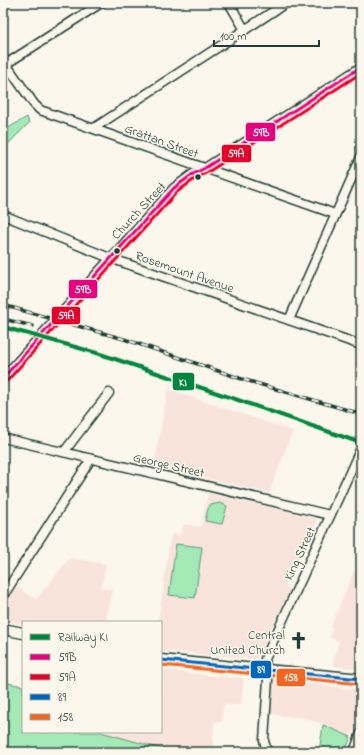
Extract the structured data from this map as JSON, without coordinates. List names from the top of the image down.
{
  "streets": {
    "street": [
      "Grattan Street",
      "Church Street",
      "Rosemount Avenue",
      "George Street",
      "King Street"
    ]
  },
  "crossings": [
    ["Grattan Street", "Church Street"],
    ["Church Street", "Rosemount Avenue"],
    ["George Street", "King Street"]
  ],
  "places": {
    "church": ["Central United Church"]
  },
  "lines": [
    "transit line 59B",
    "transit line 59A",
    "rail line KI",
    "transit line 89",
    "transit line 158"
  ],
  "legend": [
    "Railway KI",
    "59B",
    "59A",
    "89",
    "158"
  ],
  "scale_bar": "100 m"
}
